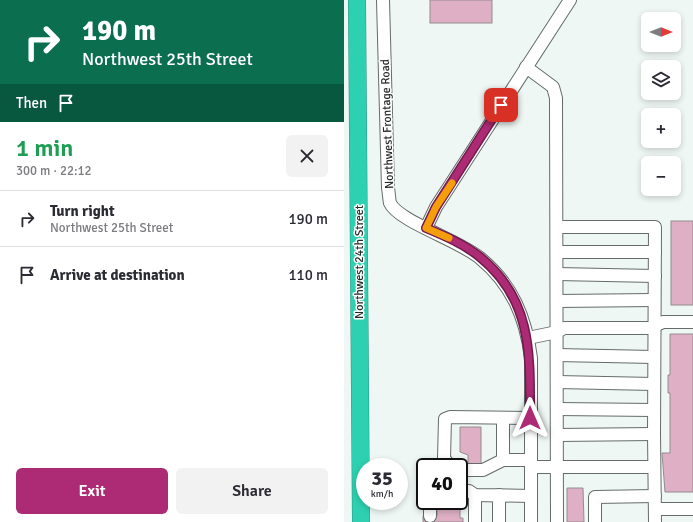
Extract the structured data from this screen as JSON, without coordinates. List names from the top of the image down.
{
  "streets": {
    "highway": ["Northwest 24th Street"],
    "street": ["Northwest Frontage Road"]
  },
  "north": "right",
  "page": {
    "turn": ["190 m", "Northwest 25th Street"],
    "map_buttons": ["+", "−"],
    "then": "Then",
    "heading": ["1 min", "300 m · 22:12"],
    "list": [
      {
        "name": "Turn right",
        "note": "Northwest 25th Street",
        "value": "190 m"
      },
      {
        "name": "Arrive at destination",
        "value": "110 m"
      }
    ],
    "speed": "35 km/h",
    "limit": "40",
    "buttons": ["Exit", "Share"]
  }
}
